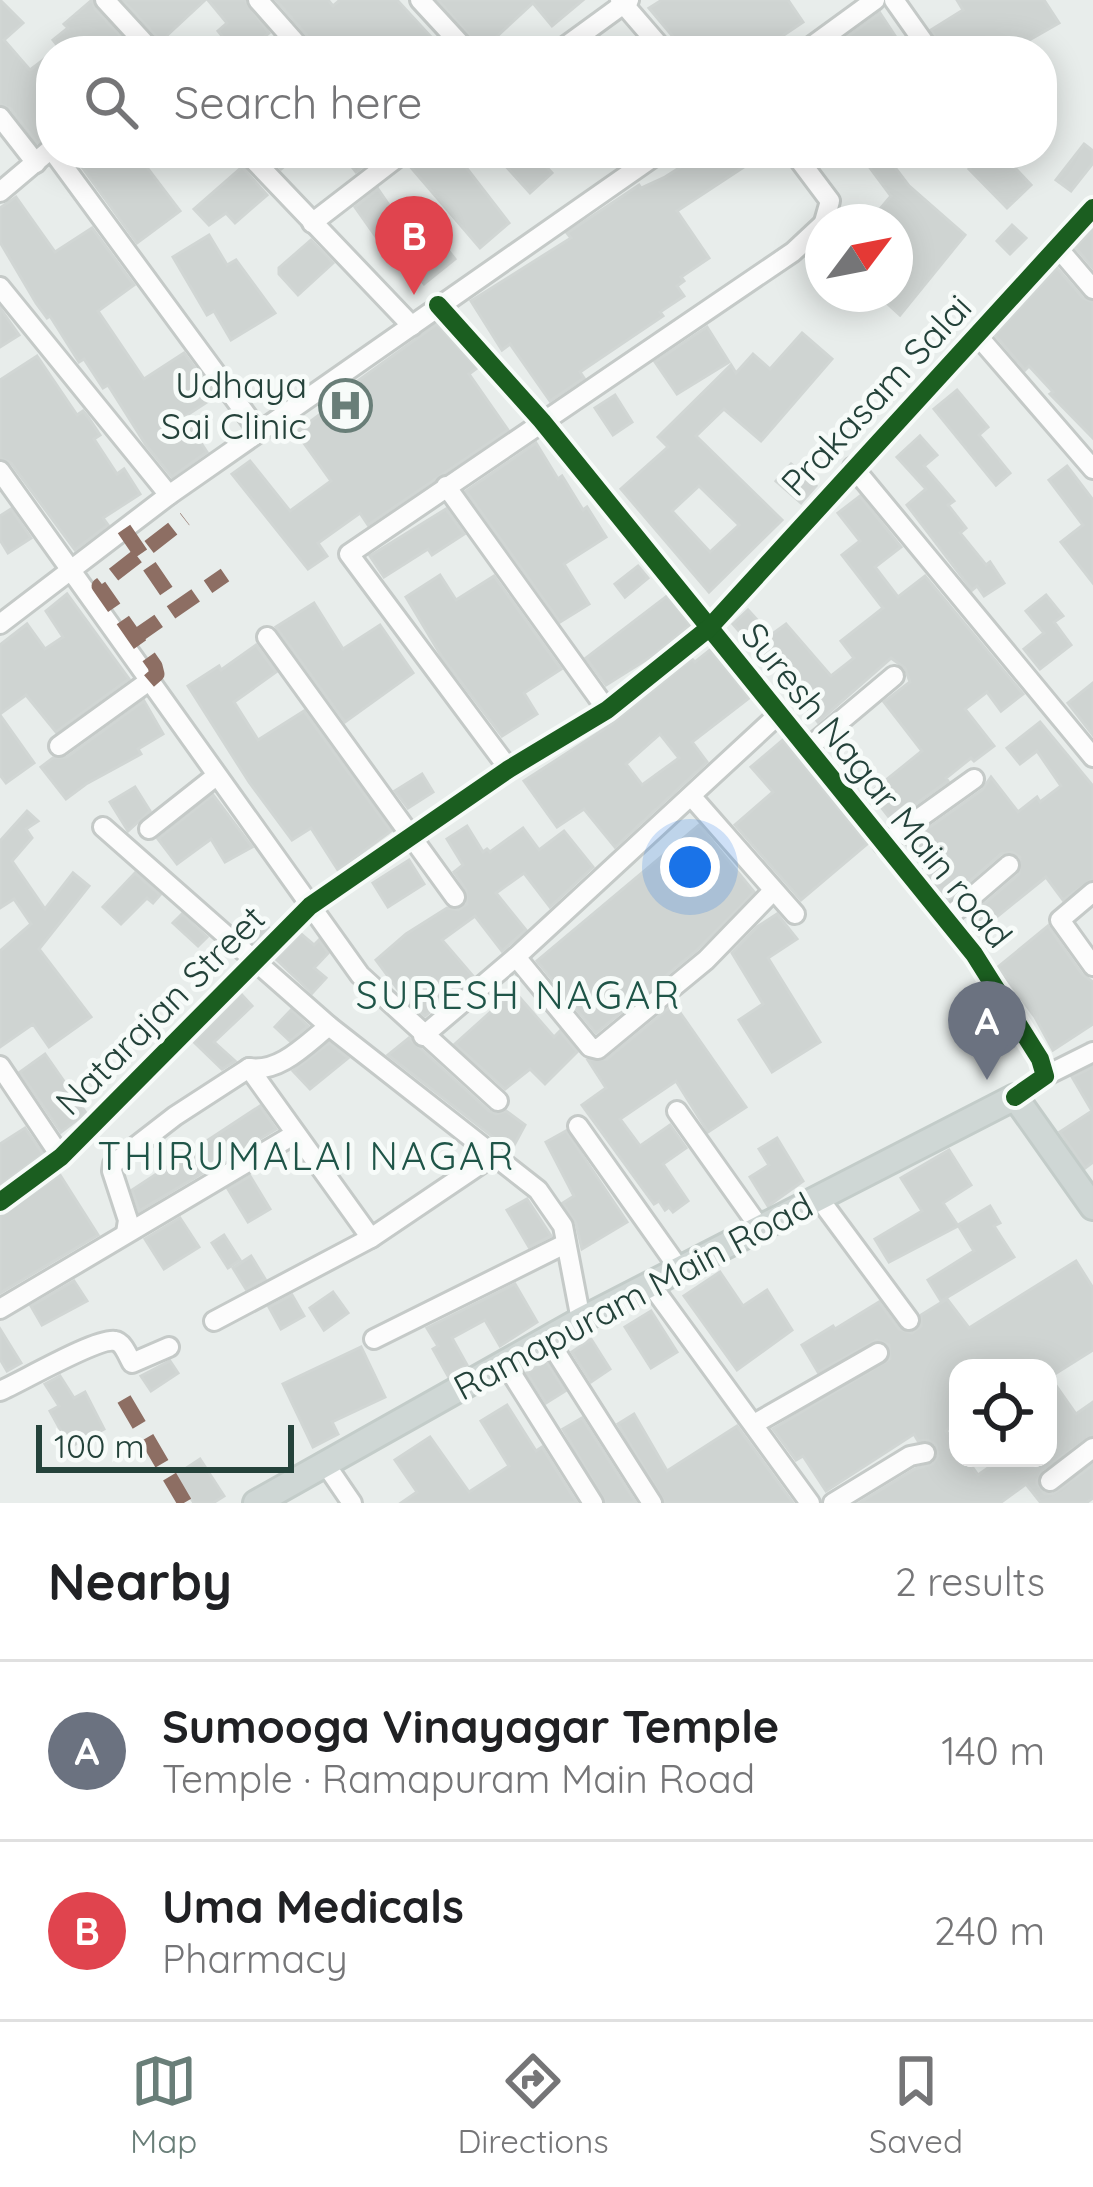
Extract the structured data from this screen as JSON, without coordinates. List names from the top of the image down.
{
  "streets": {
    "main road": ["Ramapuram Main Road"],
    "street": ["Prakasam Salai", "Suresh Nagar Main road", "Natarajan Street"]
  },
  "crossings": [
    ["Prakasam Salai", "Suresh Nagar Main road"],
    ["Prakasam Salai", "Natarajan Street"]
  ],
  "districts": ["SURESH NAGAR", "THIRUMALAI NAGAR"],
  "places": {
    "hospital": ["Udhaya Sai Clinic"]
  },
  "scale_bar": "100 m",
  "north": "top right",
  "page": {
    "search": "Search here",
    "pins": ["B", "A"],
    "scale": "100 m",
    "heading": ["Nearby", "2 results"],
    "list": [
      {
        "mark": "A",
        "name": "Sumooga Vinayagar Temple",
        "note": "Temple · Ramapuram Main Road",
        "value": "140 m"
      },
      {
        "mark": "B",
        "name": "Uma Medicals",
        "note": "Pharmacy",
        "value": "240 m"
      }
    ],
    "nav": ["Map", "Directions", "Saved"]
  }
}
